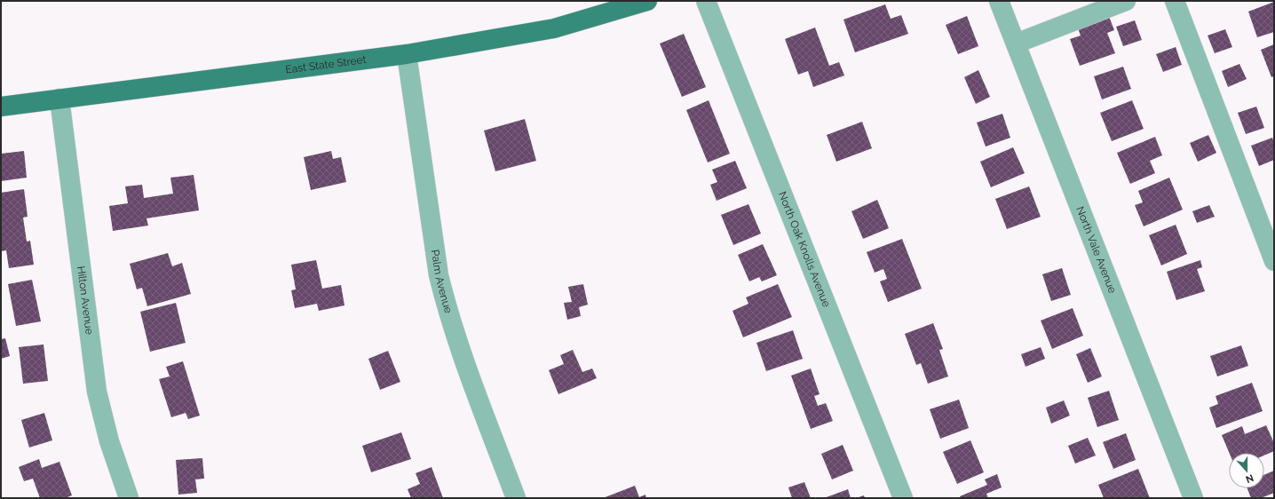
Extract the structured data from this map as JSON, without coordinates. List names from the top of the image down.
{
  "streets": {
    "main road": ["East State Street"],
    "street": [
      "North Oak Knolls Avenue",
      "North Vale Avenue",
      "Palm Avenue",
      "Hilton Avenue"
    ]
  },
  "crossings": [
    ["East State Street", "Palm Avenue"],
    ["East State Street", "Hilton Avenue"]
  ],
  "north": "bottom"
}
